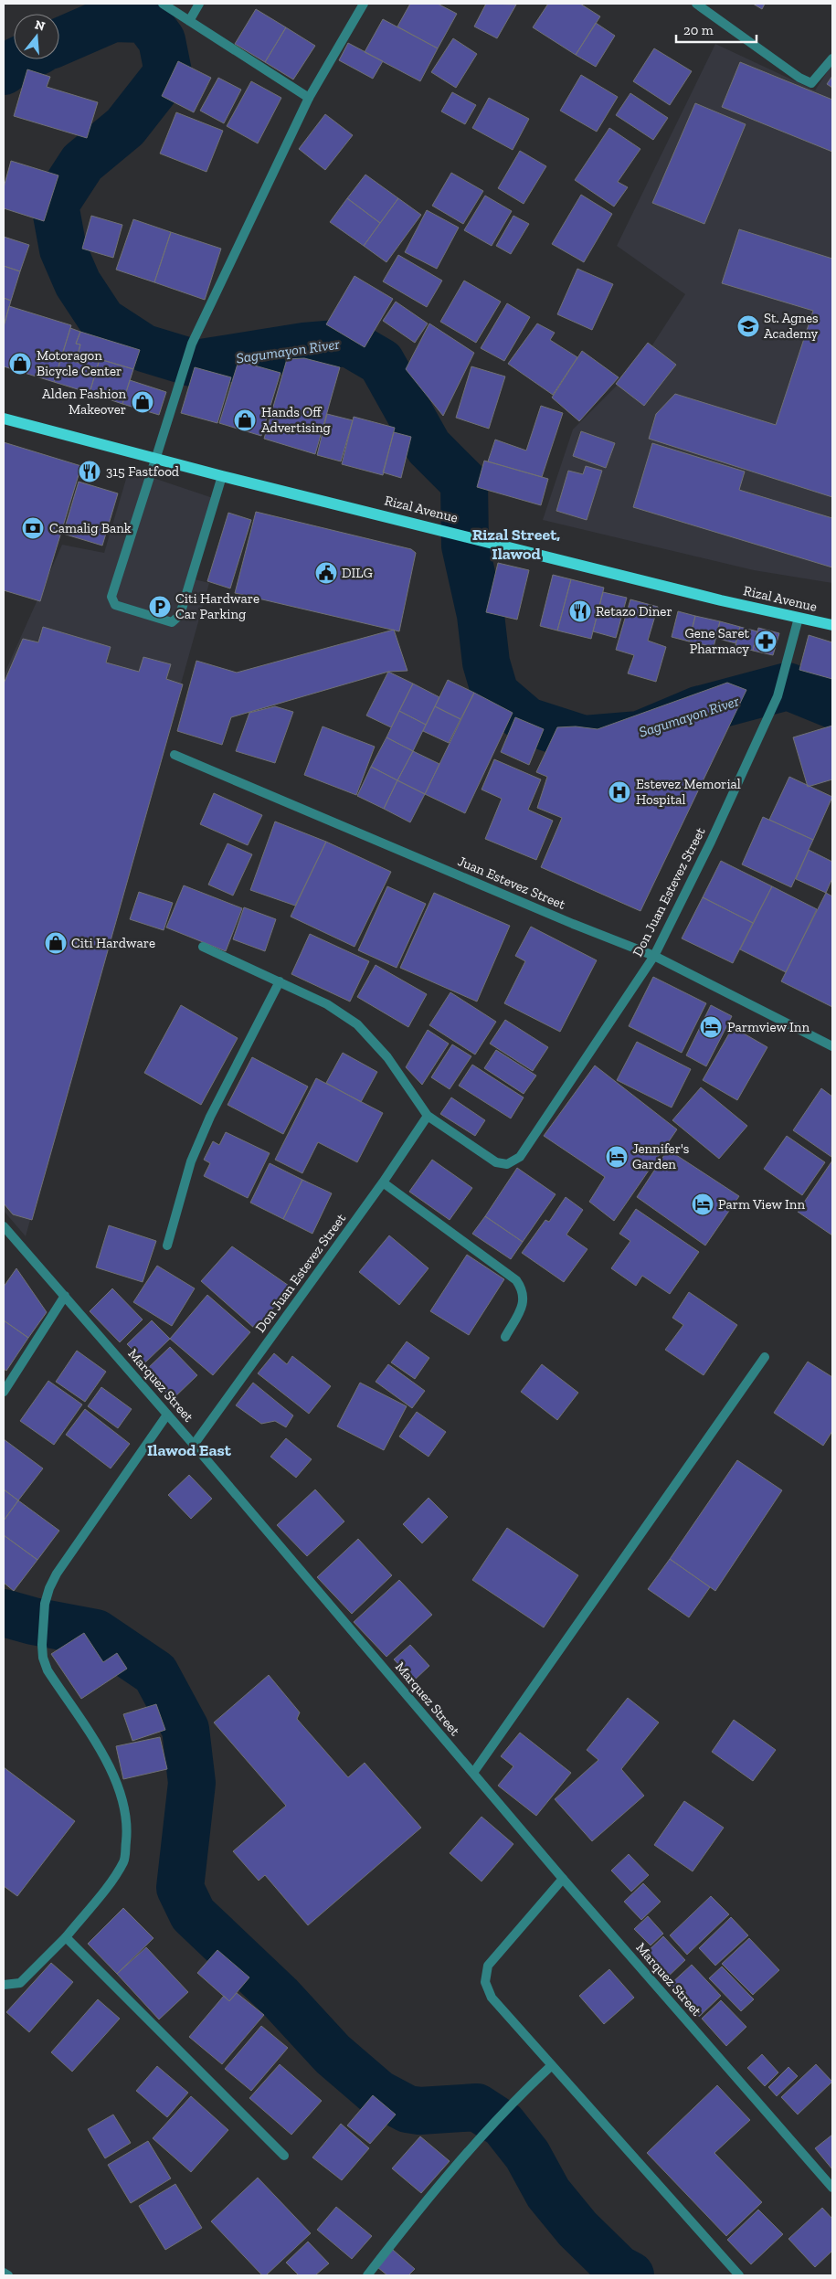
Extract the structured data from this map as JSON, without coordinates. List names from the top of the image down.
{
  "streets": {
    "main road": ["Rizal Avenue"],
    "street": ["Juan Estevez Street", "Don Juan Estevez Street", "Marquez Street"]
  },
  "crossings": [
    ["Rizal Avenue", "Don Juan Estevez Street"],
    ["Juan Estevez Street", "Don Juan Estevez Street"],
    ["Don Juan Estevez Street", "Marquez Street"]
  ],
  "districts": ["Rizal Street, Ilawod", "Ilawod East"],
  "water": ["Sagumayon River"],
  "places": {
    "school or university": ["St. Agnes Academy"],
    "shop": [
      "Motoragon Bicycle Center",
      "Alden Fashion Makeover",
      "Hands Off Advertising",
      "Citi Hardware"
    ],
    "restaurant": ["315 Fastfood", "Retazo Diner"],
    "bank": ["Camalig Bank"],
    "public building": ["DILG"],
    "parking": ["Citi Hardware Car Parking"],
    "pharmacy": ["Gene Saret Pharmacy"],
    "hospital": ["Estevez Memorial Hospital"],
    "hotel": ["Parmview Inn", "Jennifer's Garden", "Parm View Inn"]
  },
  "scale_bar": "20 m",
  "north": "top"
}
